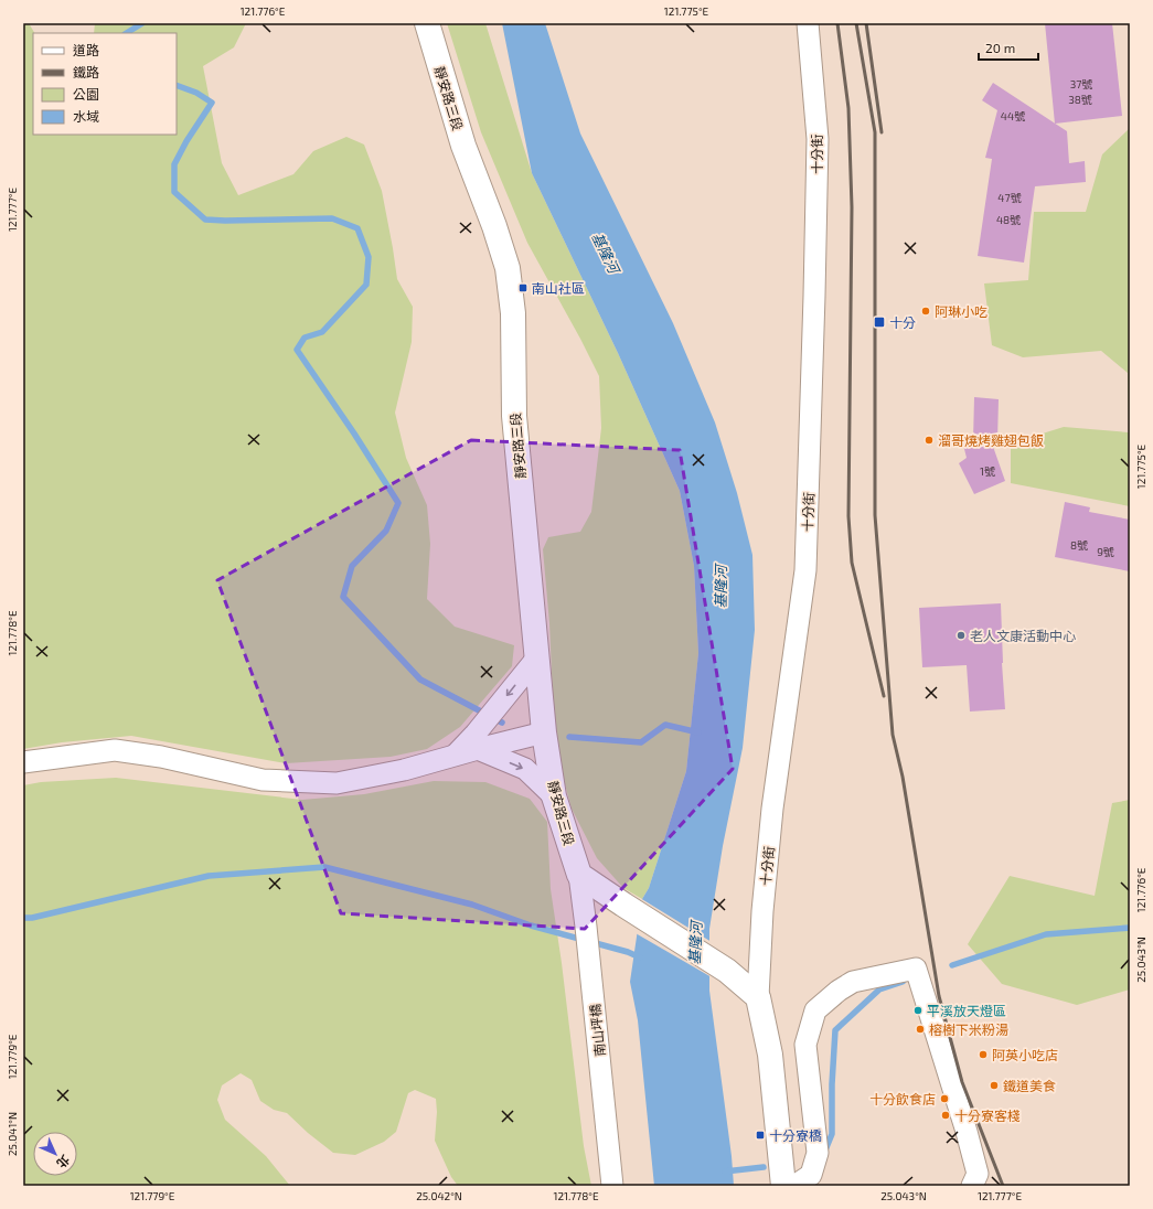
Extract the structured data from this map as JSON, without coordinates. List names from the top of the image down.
{
  "streets": {
    "main road": ["靜安路三段"],
    "street": ["十分街", "南山坪橋"]
  },
  "crossings": [
    ["靜安路三段", "南山坪橋"]
  ],
  "water": ["基隆河"],
  "places": {
    "transit": ["南山社區", "十分", "十分寮橋"],
    "other": [
      "阿琳小吃",
      "溜哥燒烤雞翅包飯",
      "老人文康活動中心",
      "平溪放天燈區",
      "榕樹下米粉湯",
      "阿英小吃店",
      "鐵道美食",
      "十分飲食店",
      "十分寮客棧"
    ]
  },
  "house_numbers": [
    "37號",
    "38號",
    "44號",
    "47號",
    "48號",
    "1號",
    "8號",
    "9號"
  ],
  "legend": [
    "道路",
    "鐵路",
    "公園",
    "水域"
  ],
  "scale_bar": "20 m",
  "north": "bottom right",
  "coordinates": [
    "121.776°E",
    "121.775°E",
    "121.777°E",
    "121.778°E",
    "25.043°N",
    "121.779°E",
    "25.041°N",
    "25.042°N"
  ]
}
